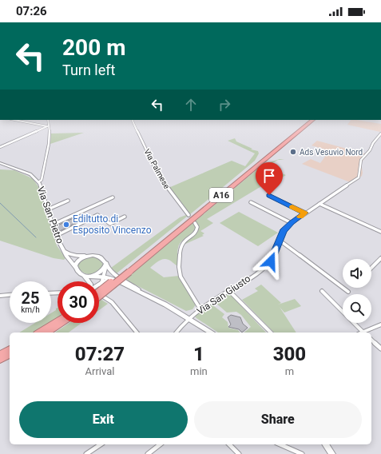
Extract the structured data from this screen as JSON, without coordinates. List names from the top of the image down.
{
  "streets": {
    "highway": ["A16"],
    "main road": ["Via San Pietro"],
    "street": ["Via Palmese", "Via San Giusto"]
  },
  "places": ["Ads Vesuvio Nord", "Ediltutto di Esposito Vincenzo"],
  "page": {
    "status": "07:26",
    "turn": ["200 m", "Turn left"],
    "speed": "25 km/h",
    "limit": "30",
    "eta": [
      "07:27",
      "Arrival",
      "1",
      "min",
      "300",
      "m"
    ],
    "buttons": ["Exit", "Share"]
  }
}
